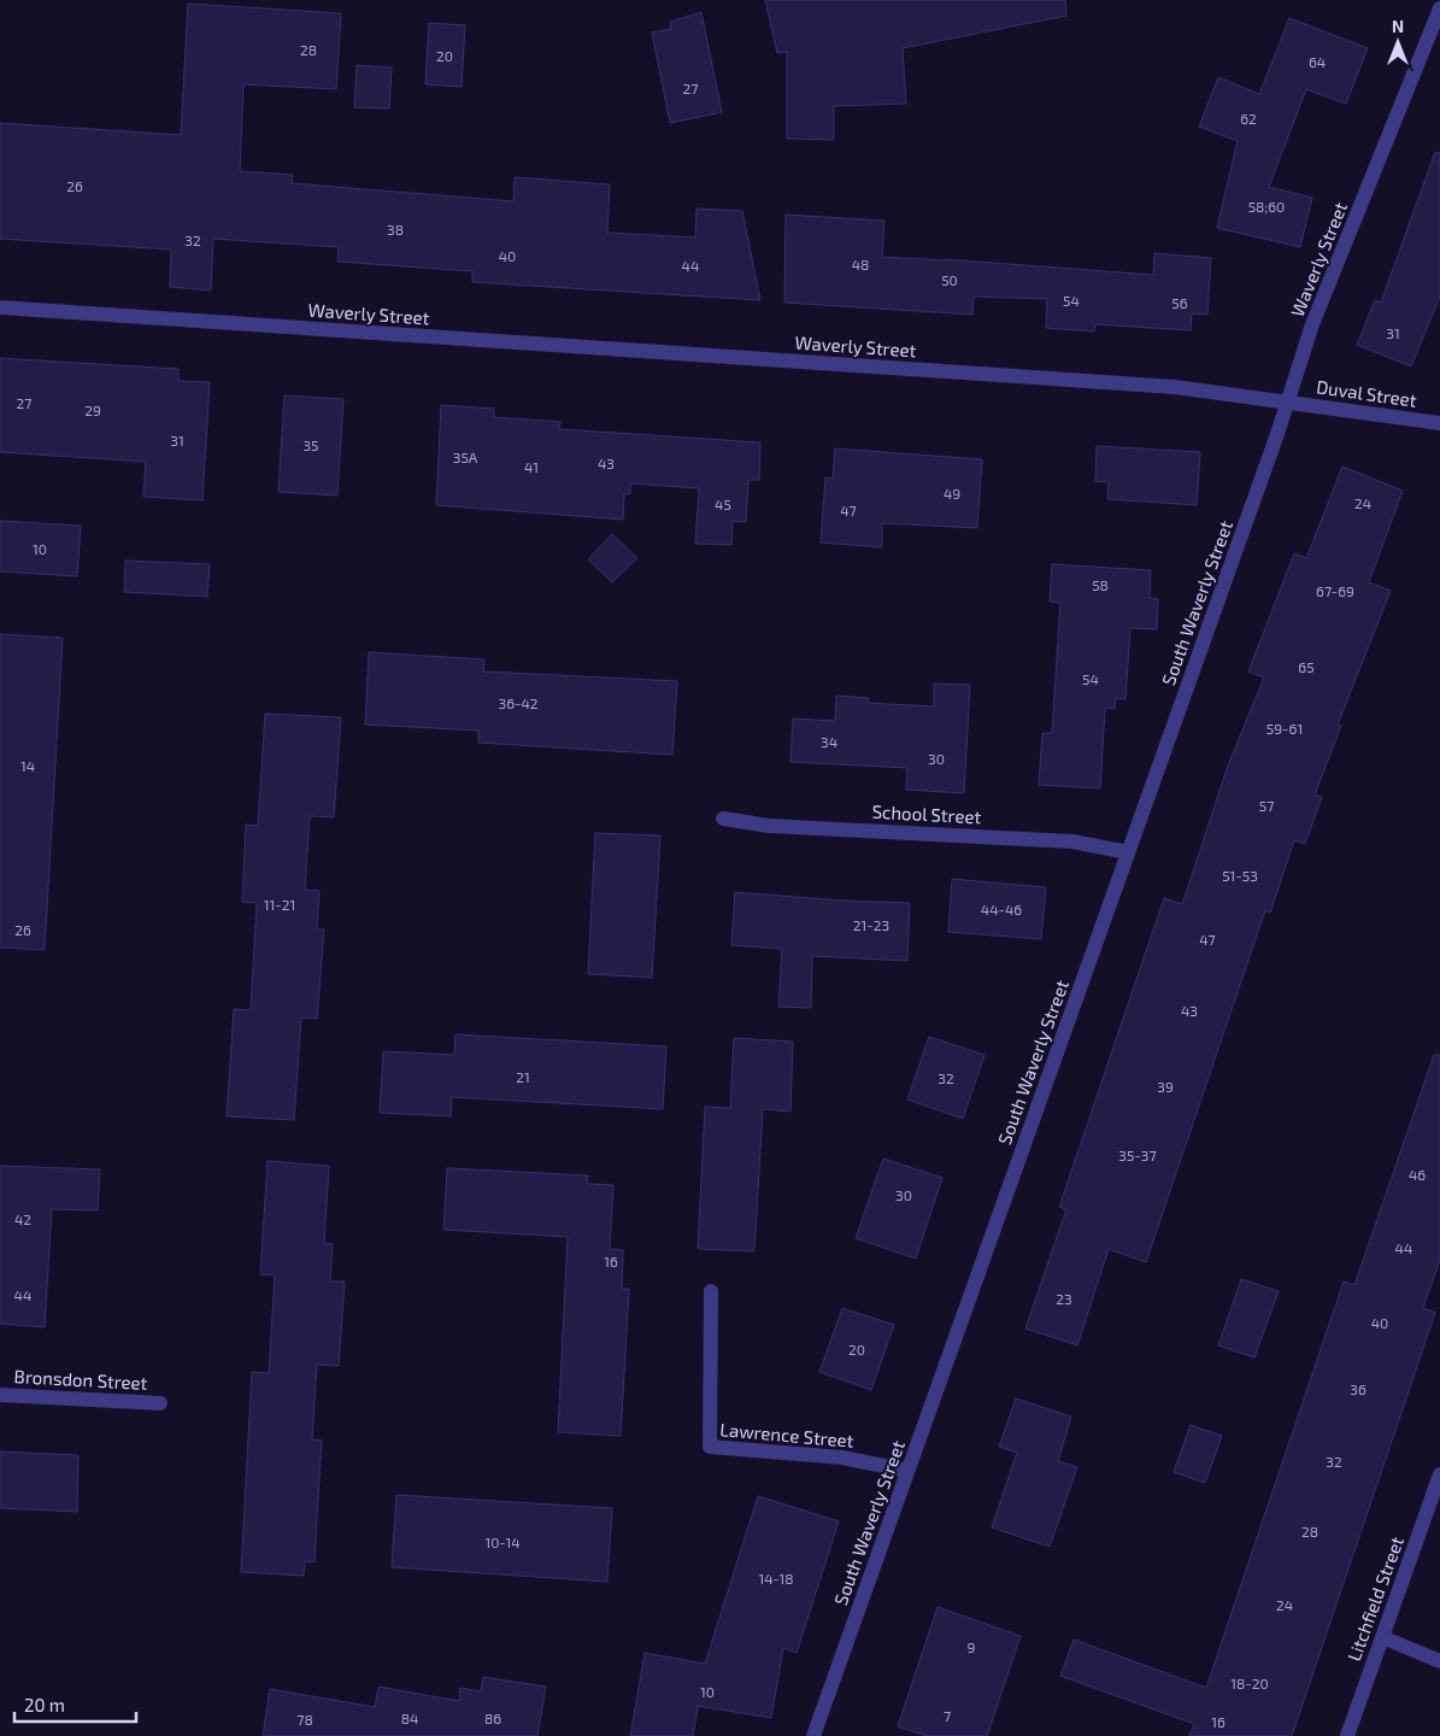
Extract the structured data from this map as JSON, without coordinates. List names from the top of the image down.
{
  "streets": {
    "street": [
      "Waverly Street",
      "Duval Street",
      "South Waverly Street",
      "School Street",
      "Bronsdon Street",
      "Lawrence Street",
      "Litchfield Street"
    ]
  },
  "crossings": [
    ["Waverly Street", "Duval Street"],
    ["Waverly Street", "South Waverly Street"],
    ["Duval Street", "South Waverly Street"],
    ["South Waverly Street", "School Street"],
    ["South Waverly Street", "Lawrence Street"]
  ],
  "house_numbers": [
    "28",
    "20",
    "64",
    "27",
    "62",
    "26",
    "58;60",
    "38",
    "32",
    "40",
    "48",
    "44",
    "50",
    "54",
    "56",
    "31",
    "27",
    "29",
    "31",
    "35",
    "35A",
    "43",
    "41",
    "49",
    "24",
    "45",
    "47",
    "10",
    "58",
    "67-69",
    "65",
    "54",
    "36-42",
    "59-61",
    "34",
    "30",
    "14",
    "57",
    "51-53",
    "11-21",
    "44-46",
    "21-23",
    "26",
    "47",
    "43",
    "21",
    "32",
    "39",
    "35-37",
    "46",
    "30",
    "42",
    "44",
    "16",
    "44",
    "23",
    "40",
    "20",
    "36",
    "32",
    "28",
    "10-14",
    "14-18",
    "24",
    "9",
    "18-20",
    "10",
    "7",
    "84",
    "86",
    "78",
    "16"
  ],
  "scale_bar": "20 m",
  "north": "top"
}
